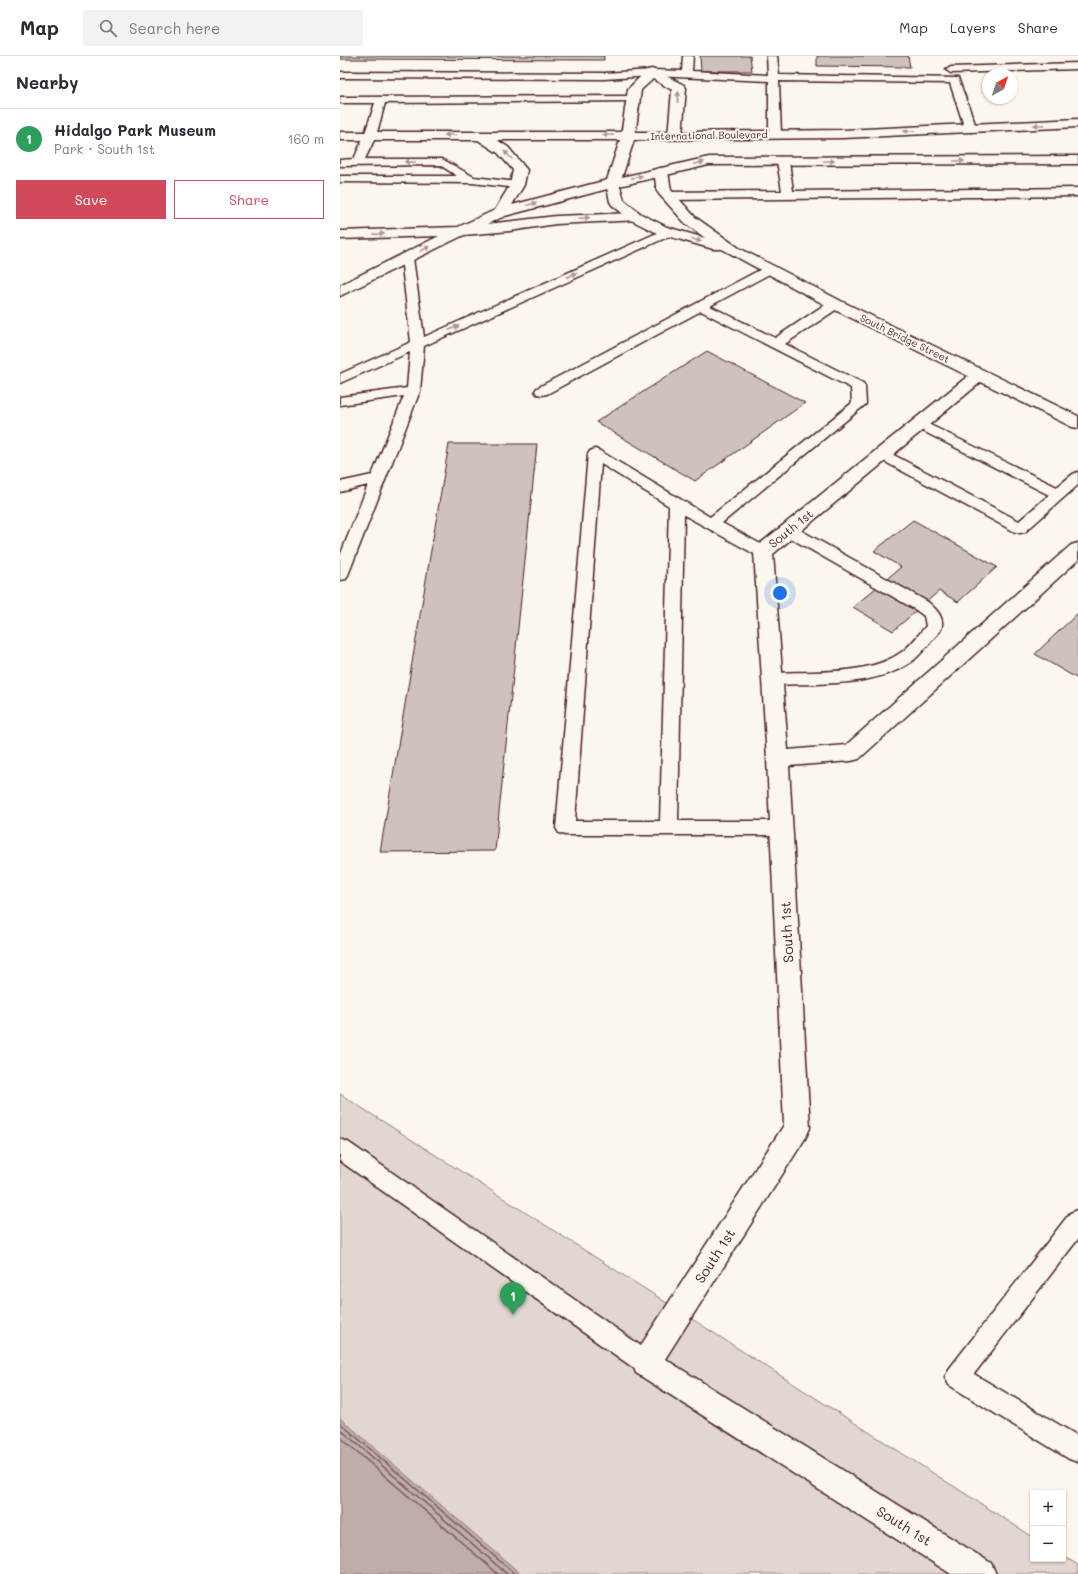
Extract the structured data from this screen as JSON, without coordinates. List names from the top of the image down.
{
  "streets": {
    "street": ["International Boulevard", "South Bridge Street", "South 1st"]
  },
  "crossings": [
    ["South Bridge Street", "South 1st"]
  ],
  "north": "top right",
  "page": {
    "header": "Map",
    "search": "Search here",
    "nav": ["Map", "Layers", "Share"],
    "heading": "Nearby",
    "list": [
      {
        "mark": "1",
        "name": "Hidalgo Park Museum",
        "note": "Park · South 1st",
        "value": "160 m"
      }
    ],
    "buttons": ["Save", "Share"],
    "pins": "1",
    "map_buttons": ["+", "−"]
  }
}
